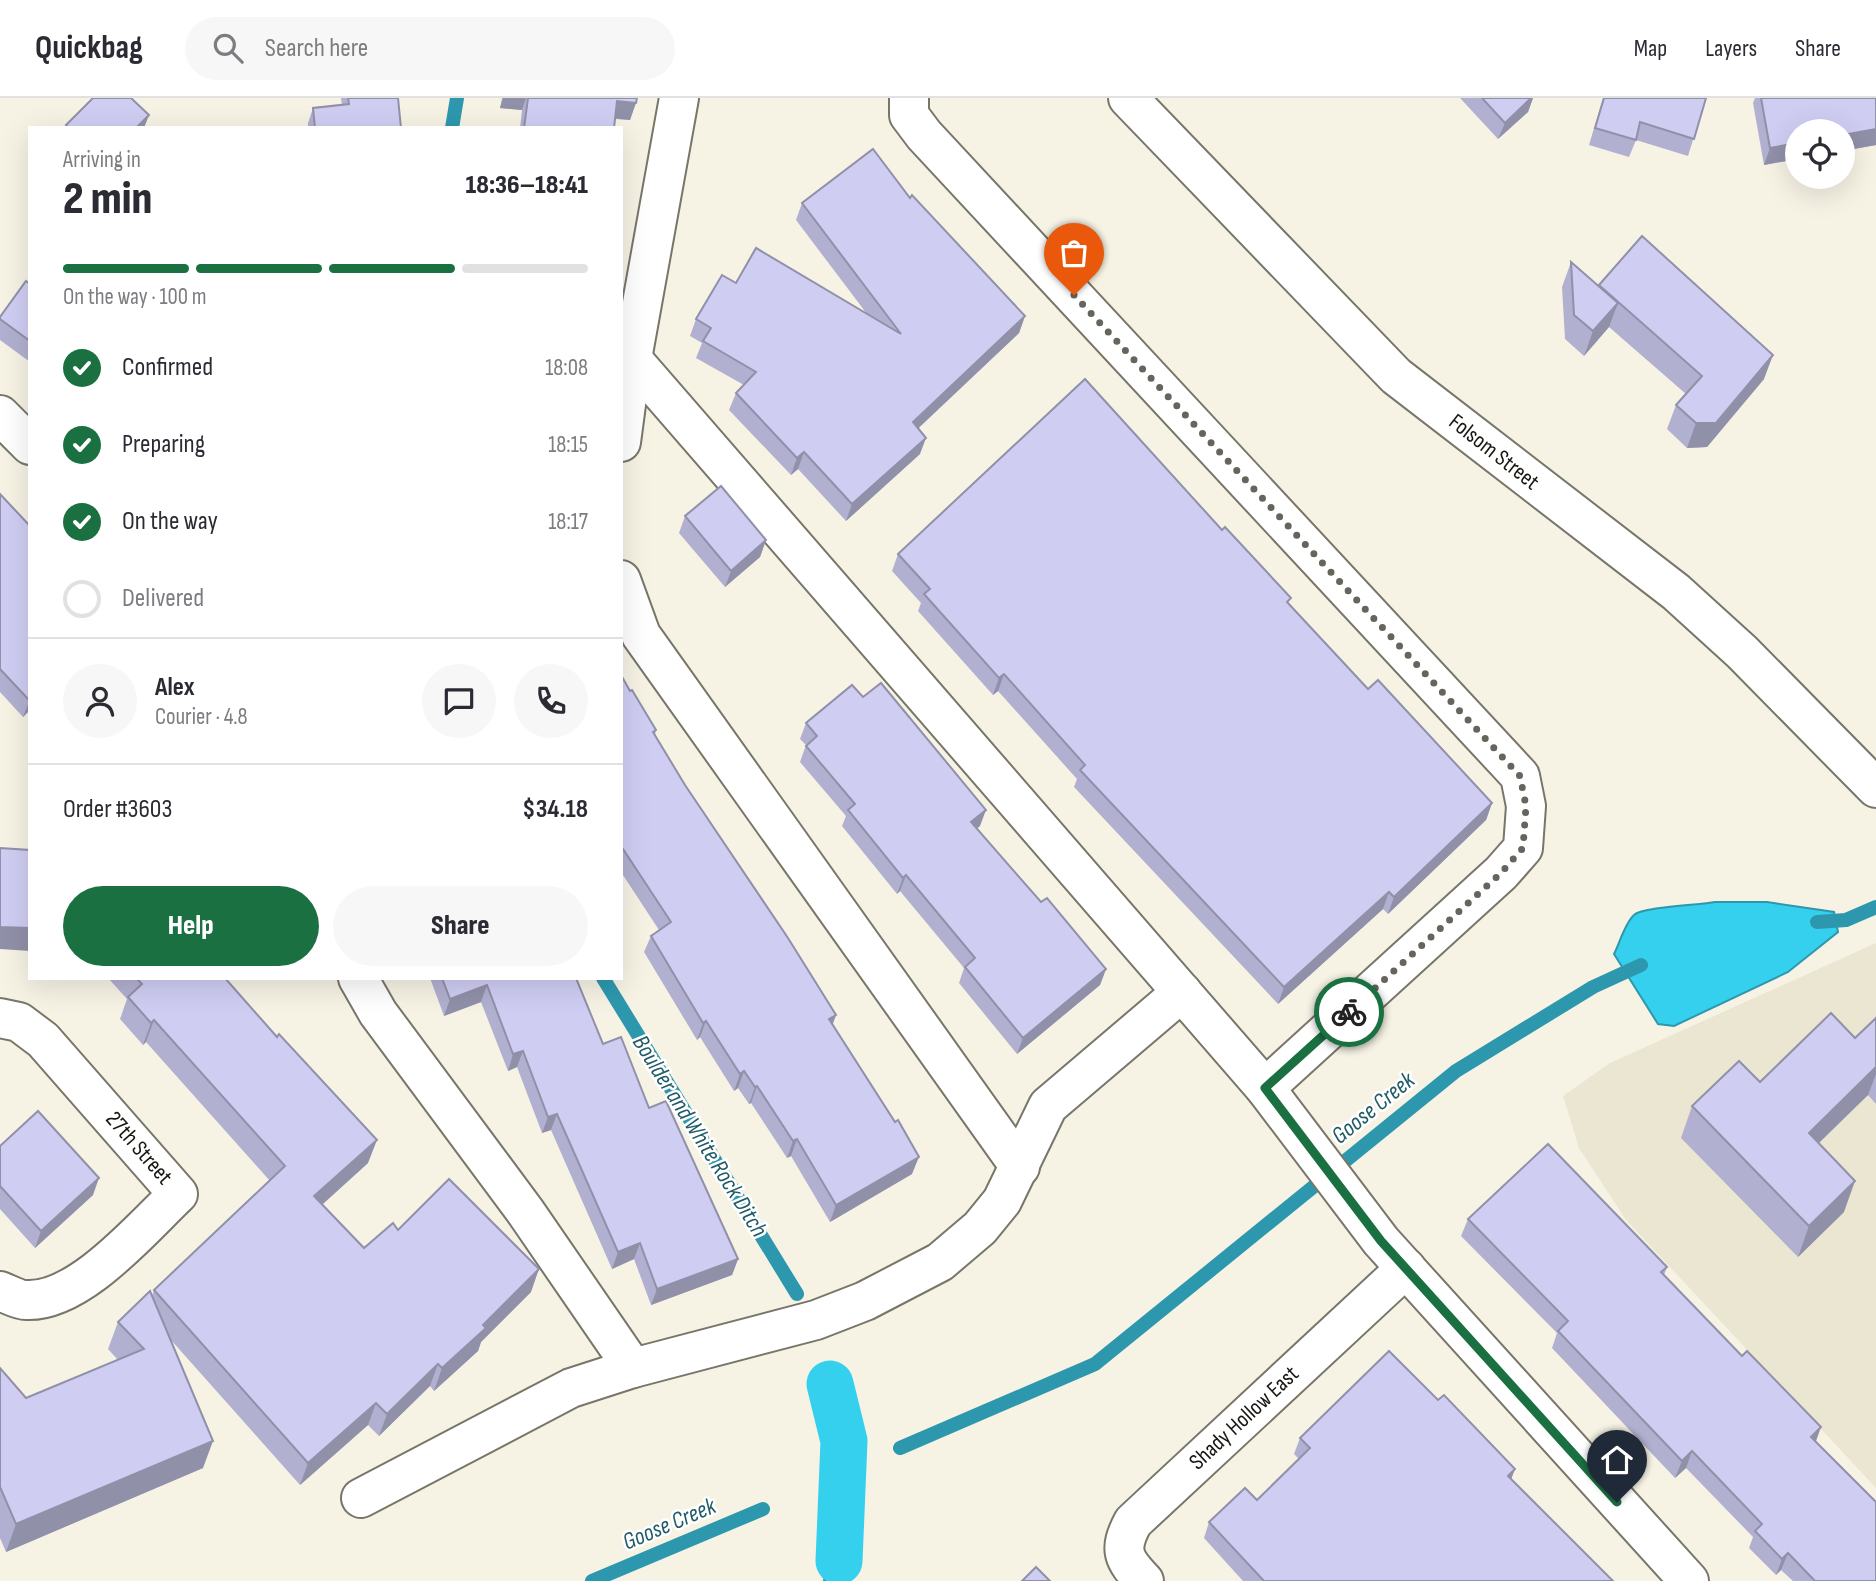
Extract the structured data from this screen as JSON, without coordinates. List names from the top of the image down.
{
  "streets": {
    "street": ["Folsom Street", "27th Street", "Shady Hollow East"]
  },
  "water": ["Goose Creek", "Boulder and White Rock Ditch"],
  "page": {
    "header": "Quickbag",
    "search": "Search here",
    "nav": ["Map", "Layers", "Share"],
    "heading": ["2 min", "Arriving in", "18:36–18:41"],
    "panel": [
      "Alex",
      "Courier · 4.8",
      "Order #3603",
      "$34.18"
    ],
    "bar": "On the way · 100 m",
    "list": [
      ["Confirmed", "18:08"],
      ["Preparing", "18:15"],
      ["On the way", "18:17"],
      "Delivered"
    ],
    "buttons": ["Help", "Share"]
  }
}
